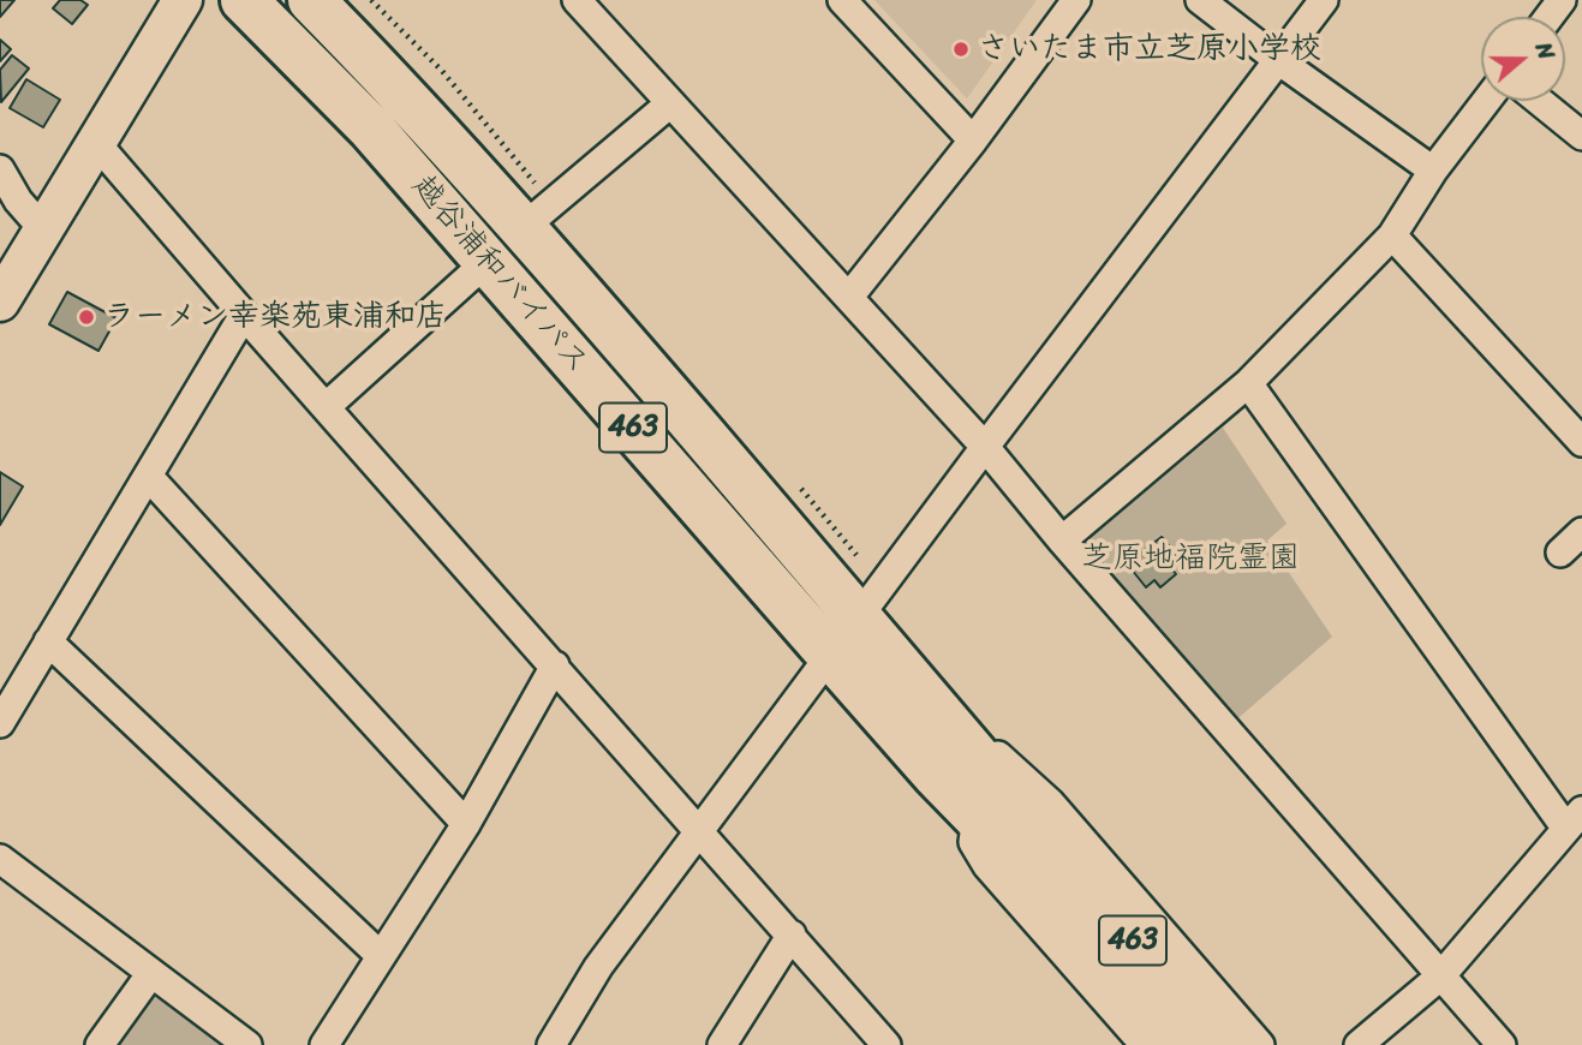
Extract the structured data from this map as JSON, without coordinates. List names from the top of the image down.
{
  "streets": {
    "highway": ["越谷浦和バイパス", "463"]
  },
  "crossings": [
    ["越谷浦和バイパス", "463"]
  ],
  "parks": ["芝原地福院霊園"],
  "places": ["さいたま市立芝原小学校", "ラーメン幸楽苑東浦和店"],
  "north": "right"
}
